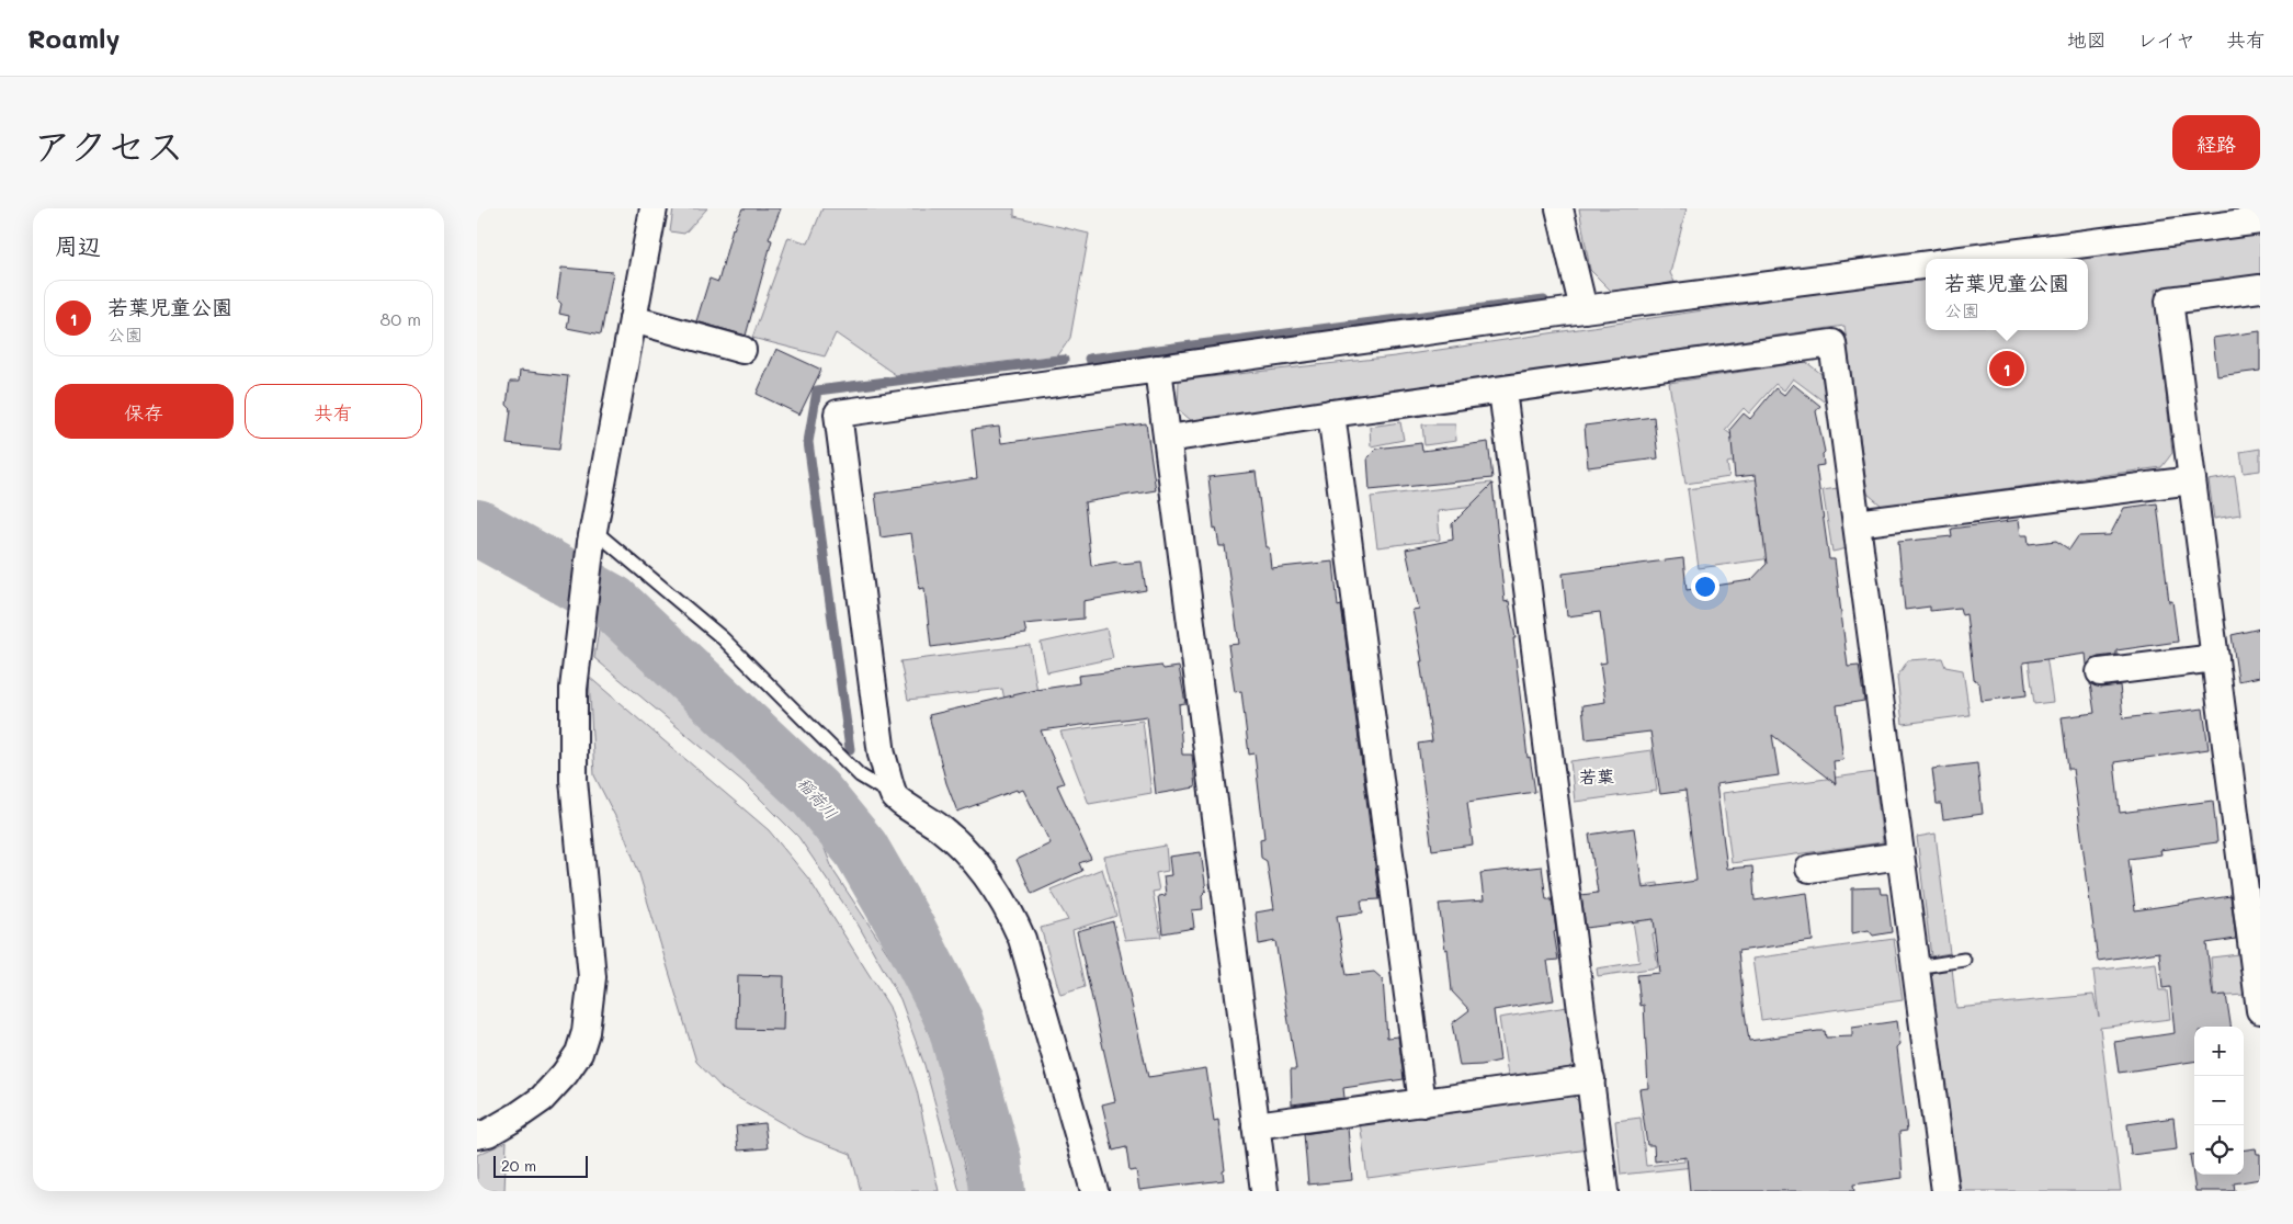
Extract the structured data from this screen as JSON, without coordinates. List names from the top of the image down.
{
  "districts": ["若葉"],
  "water": ["稲荷川"],
  "scale_bar": "20 m",
  "page": {
    "header": "Roamly",
    "nav": ["地図", "レイヤ", "共有"],
    "title": "アクセス",
    "buttons": [
      "経路",
      ["保存", "共有"]
    ],
    "heading": "周辺",
    "popup": ["若葉児童公園", "公園"],
    "list": [
      {
        "mark": "1",
        "name": "若葉児童公園",
        "note": "公園",
        "value": "80 m"
      }
    ],
    "pins": "1",
    "map_buttons": ["+", "−"],
    "scale": "20 m"
  }
}
